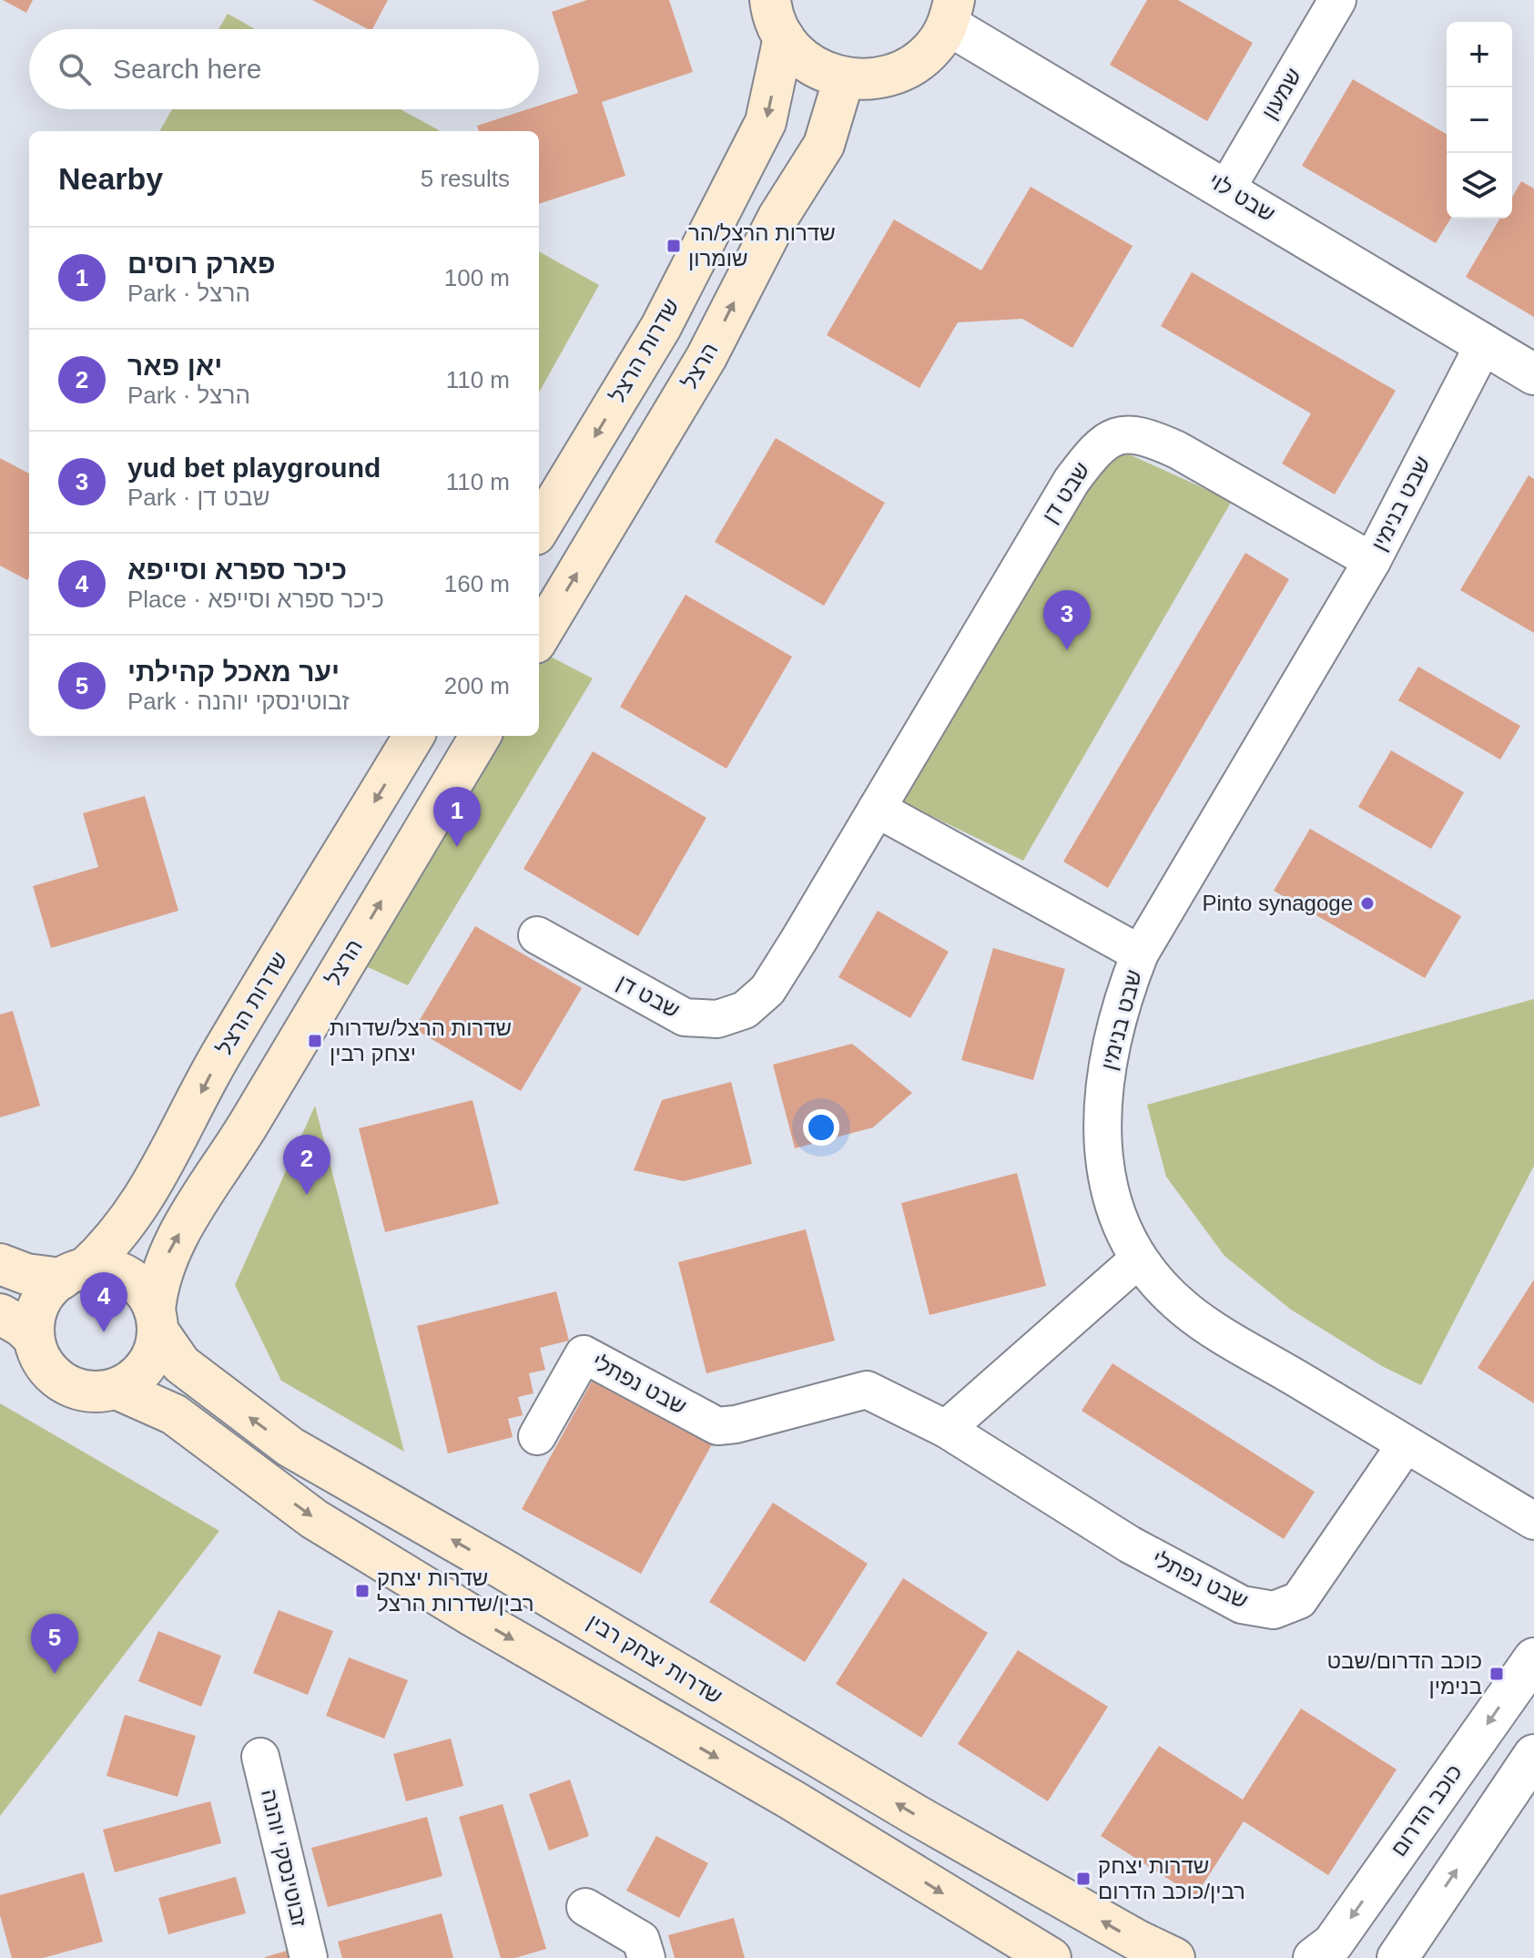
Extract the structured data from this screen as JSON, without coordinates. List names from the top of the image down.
{
  "streets": {
    "main road": ["שדרות הרצל", "הרצל", "שדרות יצחק רבין"],
    "street": [
      "שמעון",
      "שבט לוי",
      "שבט דן",
      "שבט בנימין",
      "שבט נפתלי",
      "כוכב הדרום",
      "זבוטינסקי יוהנה"
    ]
  },
  "crossings": [
    ["שמעון", "שבט לוי"],
    ["שבט לוי", "שבט בנימין"],
    ["שדרות הרצל", "הרצל"],
    ["שדרות הרצל", "שדרות יצחק רבין"],
    ["הרצל", "שדרות יצחק רבין"],
    ["שבט דן", "שבט בנימין"],
    ["שבט בנימין", "שבט נפתלי"]
  ],
  "one_way": ["שדרות הרצל", "הרצל"],
  "places": {
    "transit": [
      "שדרות הרצל/הר שומרון",
      "שדרות הרצל/שדרות יצחק רבין",
      "שדרות יצחק רבין/שדרות הרצל",
      "כוכב הדרום/שבט בנימין",
      "שדרות יצחק רבין/כוכב הדרום"
    ],
    "other": ["Pinto synagoge"]
  },
  "page": {
    "map_buttons": ["+", "−"],
    "search": "Search here",
    "heading": ["Nearby", "5 results"],
    "list": [
      {
        "mark": "1",
        "name": "פארק רוסים",
        "note": "Park · הרצל",
        "value": "100 m"
      },
      {
        "mark": "2",
        "name": "יאן פאר",
        "note": "Park · הרצל",
        "value": "110 m"
      },
      {
        "mark": "3",
        "name": "yud bet playground",
        "note": "Park · שבט דן",
        "value": "110 m"
      },
      {
        "mark": "4",
        "name": "כיכר ספרא וסייפא",
        "note": "Place · כיכר ספרא וסייפא",
        "value": "160 m"
      },
      {
        "mark": "5",
        "name": "יער מאכל קהילתי",
        "note": "Park · זבוטינסקי יוהנה",
        "value": "200 m"
      }
    ],
    "pins": [
      "3",
      "1",
      "2",
      "4",
      "5"
    ]
  }
}
